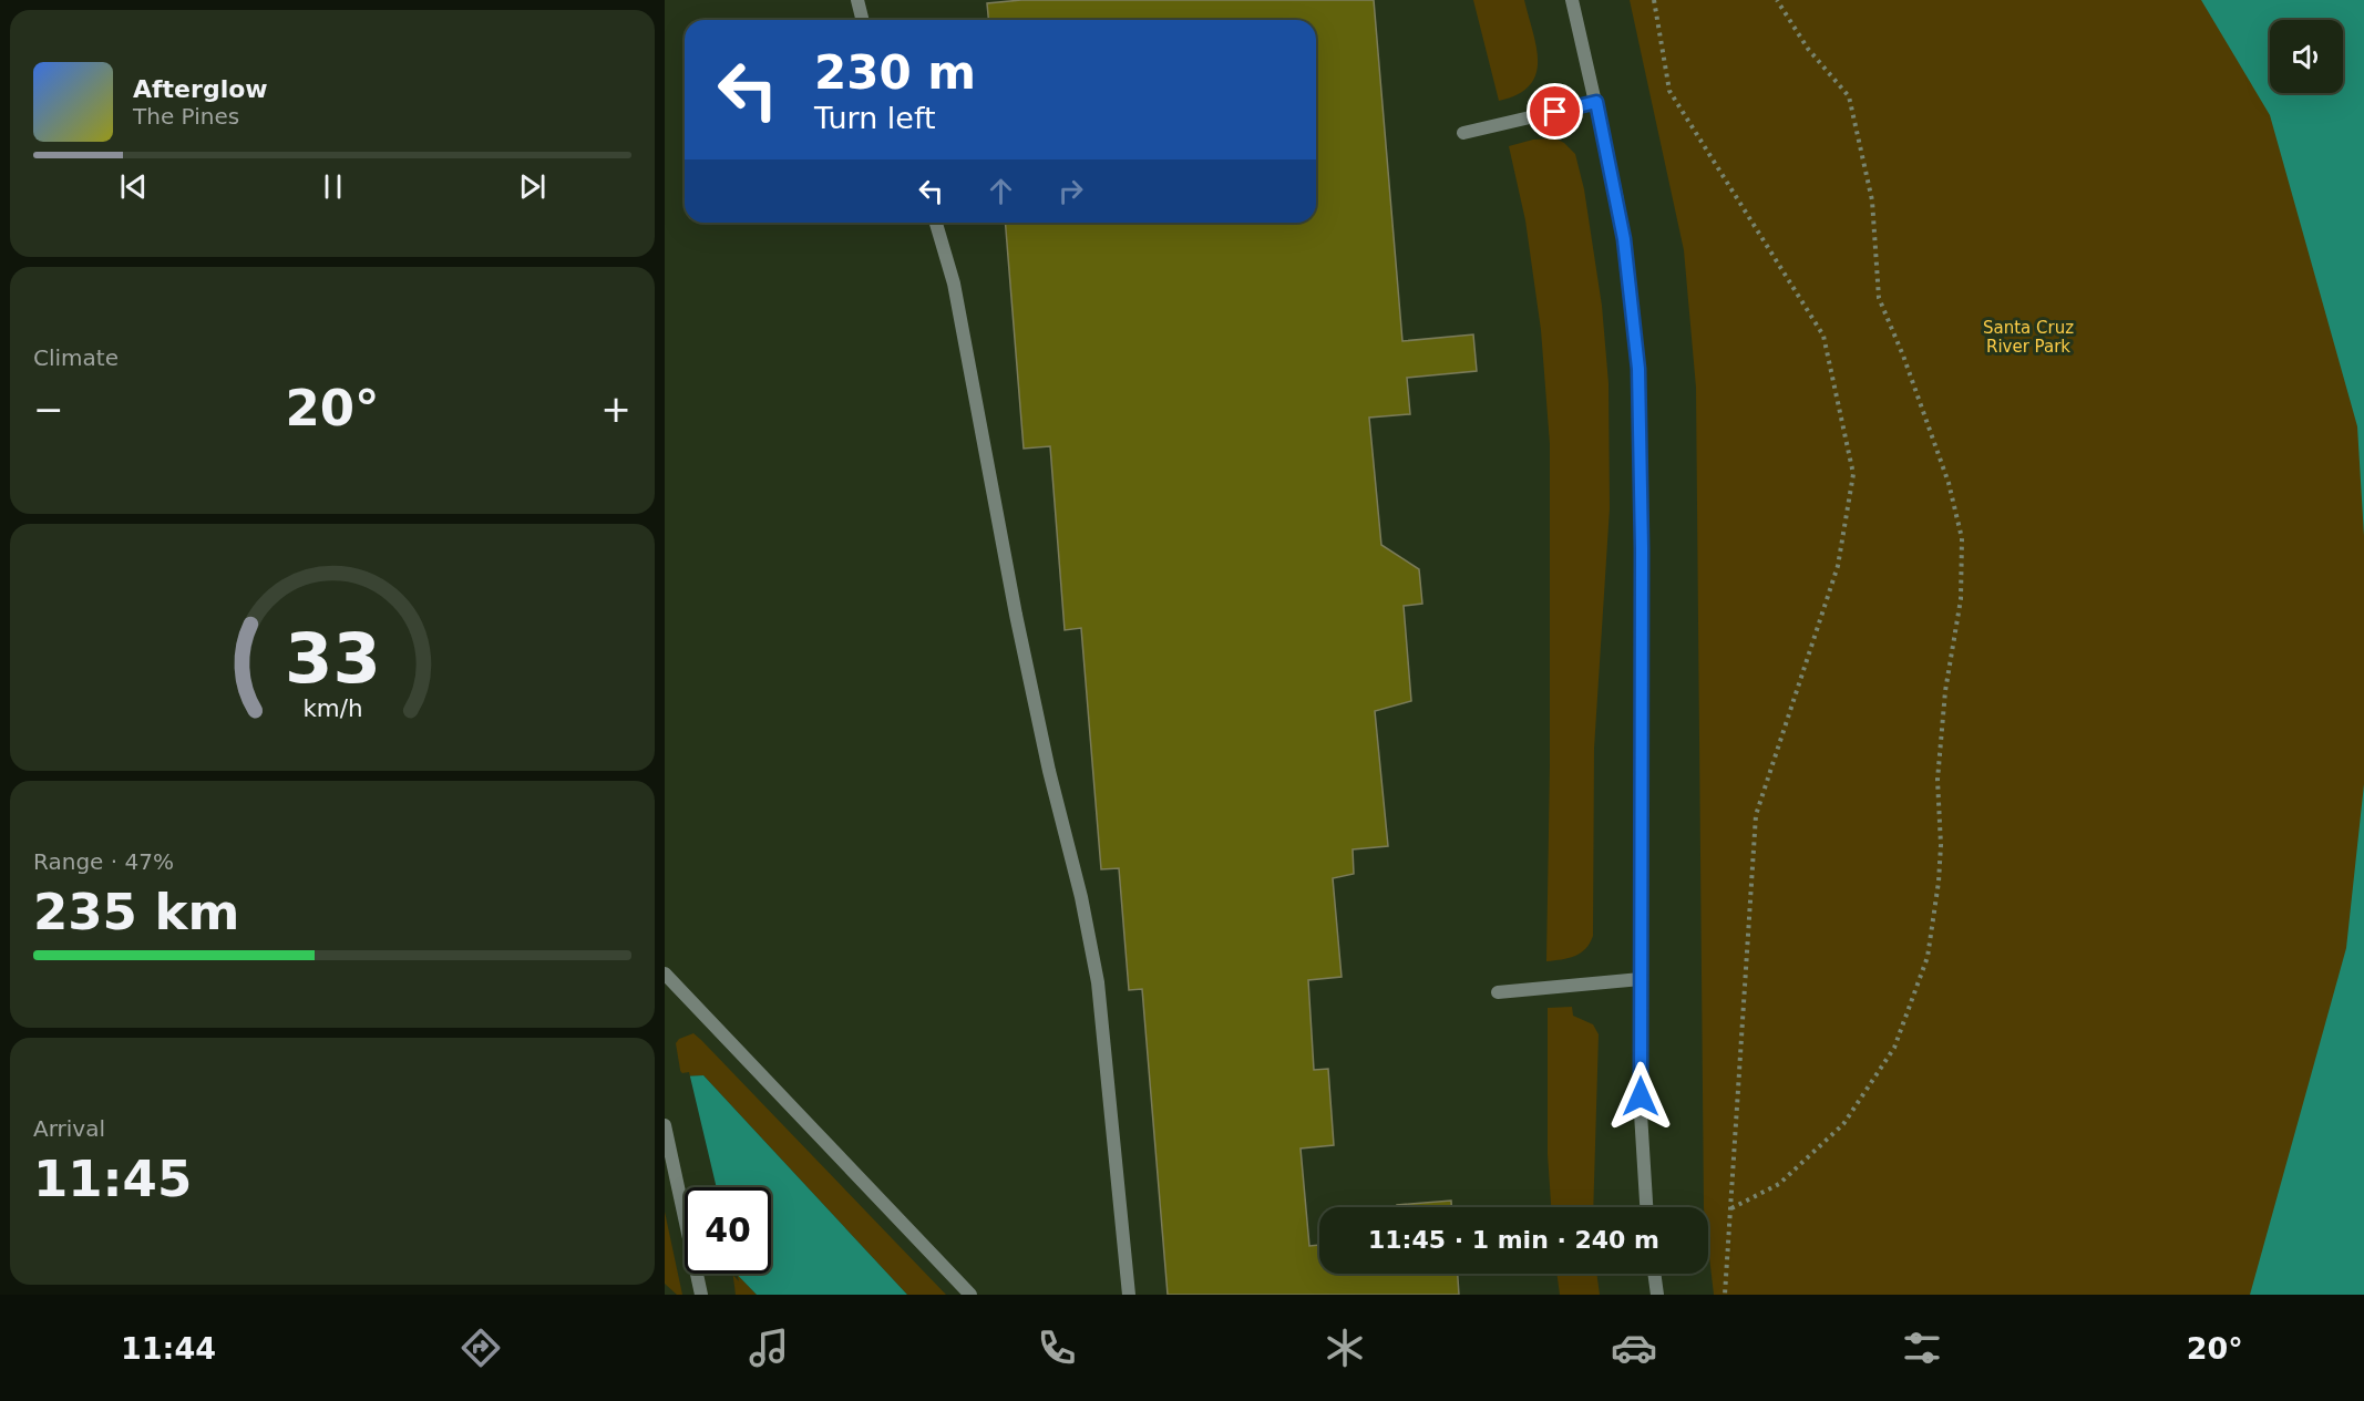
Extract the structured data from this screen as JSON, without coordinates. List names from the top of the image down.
{
  "parks": ["Santa Cruz River Park"],
  "page": {
    "turn": ["230 m", "Turn left"],
    "song": ["Afterglow", "The Pines"],
    "tile": [
      "Climate",
      ["Range · 47%", "235 km"],
      ["Arrival", "11:45"]
    ],
    "heat": ["−", "20°", "+"],
    "limit": "40",
    "trip": "11:45 · 1 min · 240 m",
    "tabs": ["11:44", "20°"],
    "gauge": ["33", "km/h"]
  }
}
